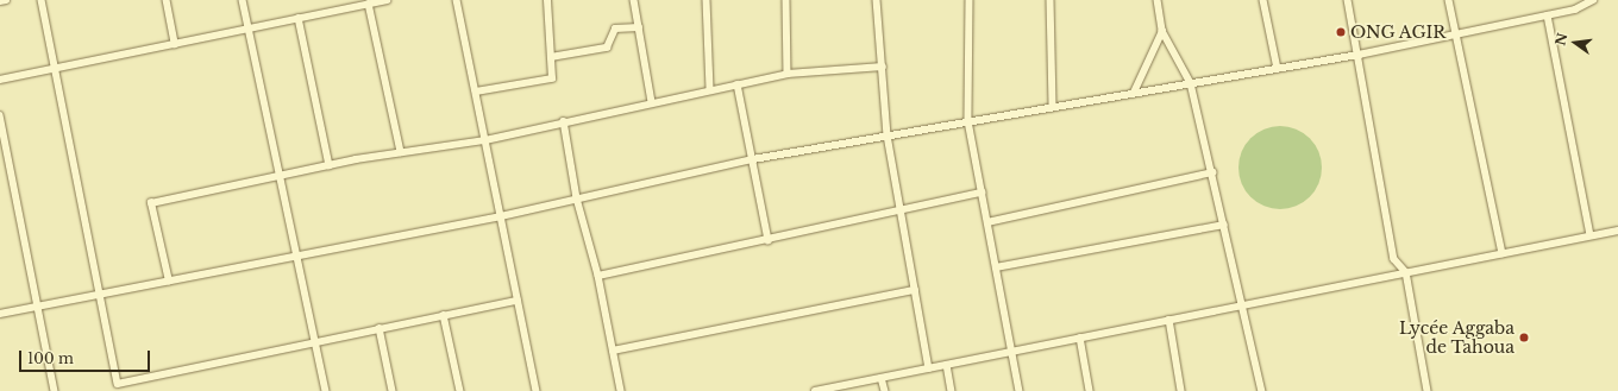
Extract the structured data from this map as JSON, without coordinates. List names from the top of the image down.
{
  "places": ["ONG AGIR", "Lycée Aggaba de Tahoua"],
  "scale_bar": "100 m",
  "north": "left"
}
